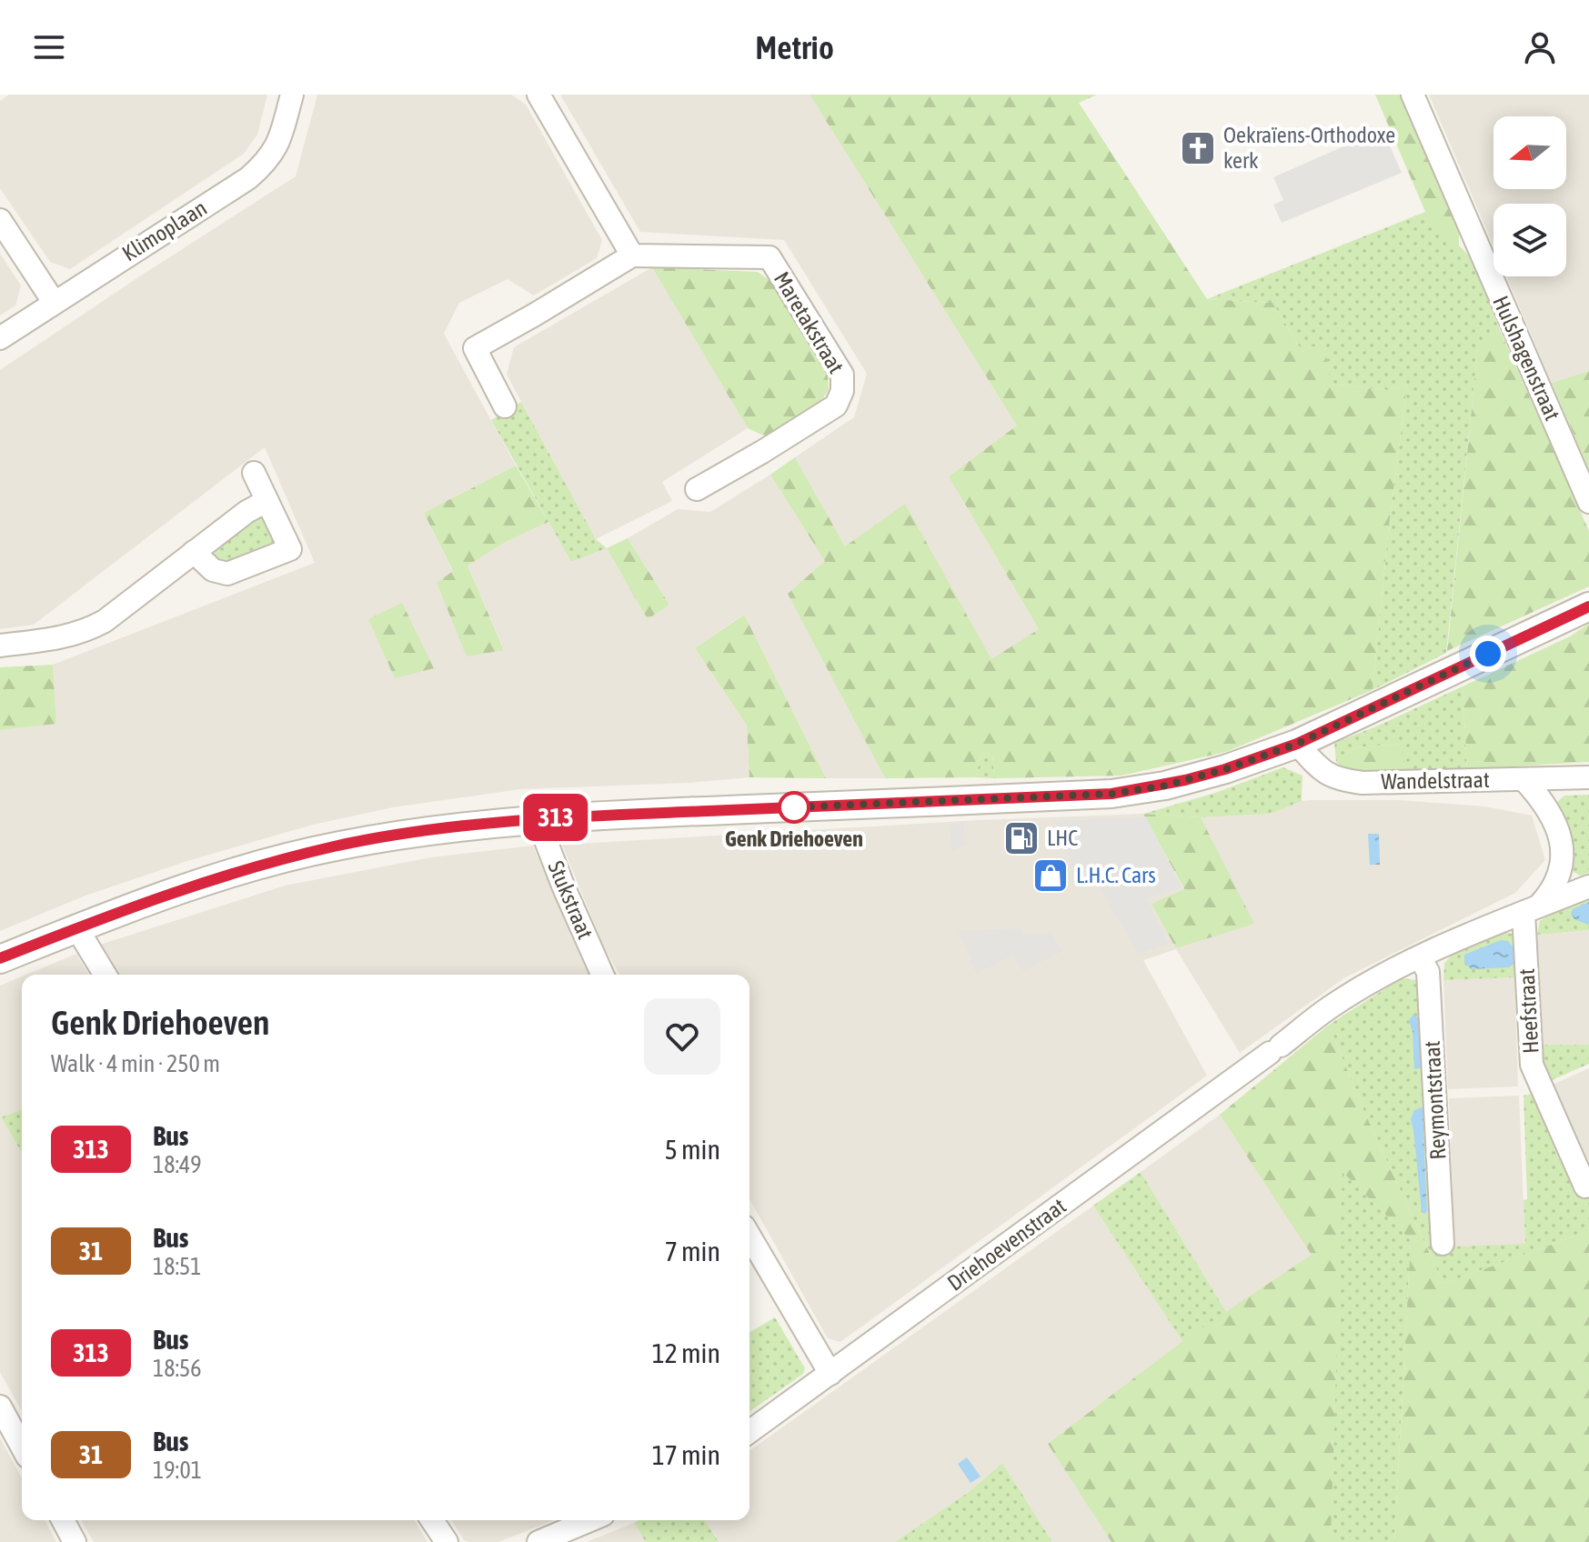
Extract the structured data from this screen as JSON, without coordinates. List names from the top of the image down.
{
  "streets": {
    "street": [
      "Klimoplaan",
      "Maretakstraat",
      "Hulshagenstraat",
      "Wandelstraat",
      "Stukstraat",
      "Heefstraat",
      "Reymontstraat",
      "Driehoevenstraat"
    ]
  },
  "crossings": [
    ["Heefstraat", "Driehoevenstraat"],
    ["Reymontstraat", "Driehoevenstraat"]
  ],
  "places": {
    "church": ["Oekraïens-Orthodoxe kerk"],
    "other": ["Genk Driehoeven"],
    "fuel station": ["LHC"],
    "shop": ["L.H.C. Cars"]
  },
  "lines": ["bus line 313"],
  "north": "left",
  "page": {
    "header": "Metrio",
    "on_map": "313",
    "heading": ["Genk Driehoeven", "Walk · 4 min · 250 m"],
    "list": [
      {
        "mark": "313",
        "name": "Bus",
        "note": "18:49",
        "value": "5 min"
      },
      {
        "mark": "31",
        "name": "Bus",
        "note": "18:51",
        "value": "7 min"
      },
      {
        "mark": "313",
        "name": "Bus",
        "note": "18:56",
        "value": "12 min"
      },
      {
        "mark": "31",
        "name": "Bus",
        "note": "19:01",
        "value": "17 min"
      }
    ]
  }
}
